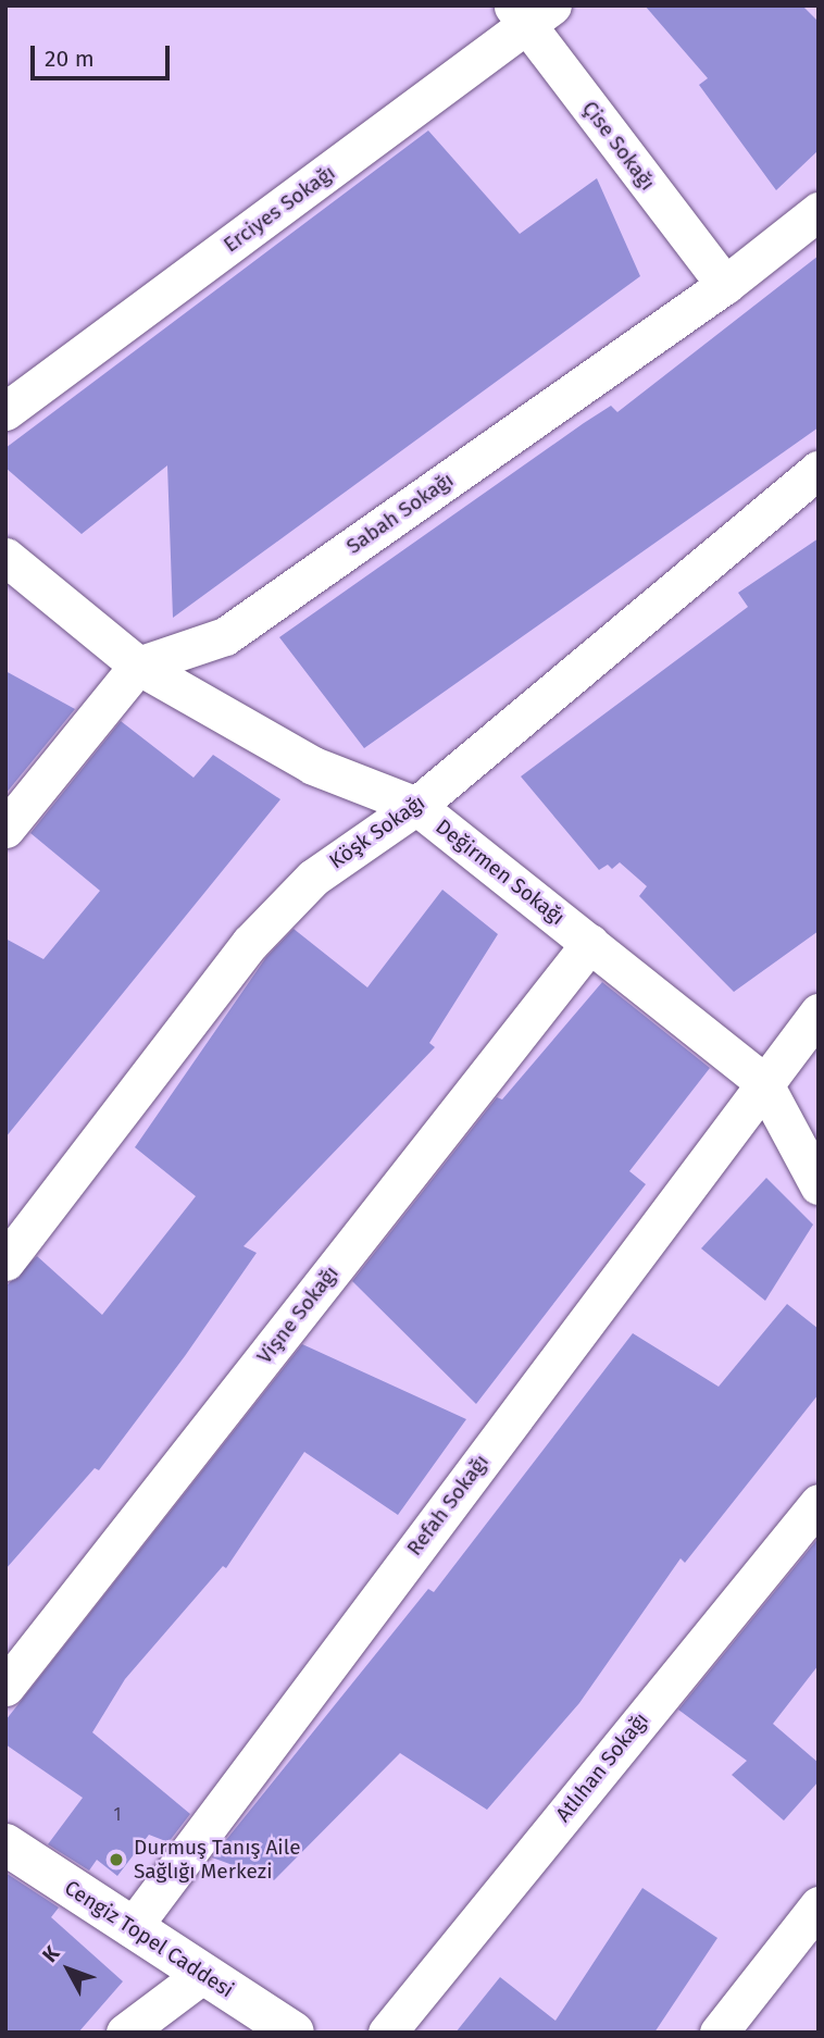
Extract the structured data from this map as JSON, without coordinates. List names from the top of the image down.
{
  "streets": {
    "street": [
      "Çise Sokağı",
      "Erciyes Sokağı",
      "Sabah Sokağı",
      "Köşk Sokağı",
      "Değirmen Sokağı",
      "Vişne Sokağı",
      "Refah Sokağı",
      "Atlıhan Sokağı",
      "Cengiz Topel Caddesi"
    ]
  },
  "crossings": [
    ["Çise Sokağı", "Erciyes Sokağı"],
    ["Çise Sokağı", "Sabah Sokağı"],
    ["Sabah Sokağı", "Değirmen Sokağı"],
    ["Köşk Sokağı", "Değirmen Sokağı"],
    ["Değirmen Sokağı", "Vişne Sokağı"],
    ["Değirmen Sokağı", "Refah Sokağı"],
    ["Refah Sokağı", "Cengiz Topel Caddesi"]
  ],
  "places": ["Durmuş Tanış Aile Sağlığı Merkezi"],
  "house_numbers": ["1"],
  "scale_bar": "20 m",
  "north": "top left"
}
